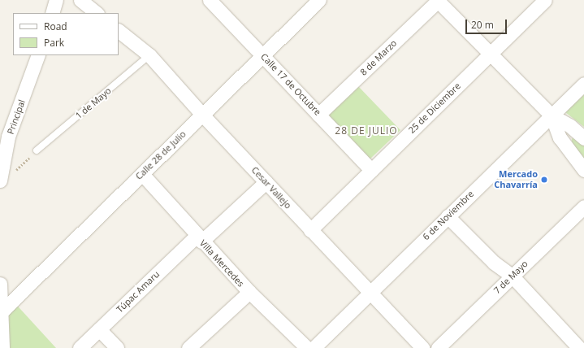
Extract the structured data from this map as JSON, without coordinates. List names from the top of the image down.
{
  "streets": {
    "street": [
      "8 de Marzo",
      "Calle 17 de Octubre",
      "25 de Diciembre",
      "Principal",
      "Calle 28 de Julio",
      "Cesar Vallejo",
      "6 de Noviembre",
      "Villa Mercedes",
      "7 de Mayo",
      "Túpac Amaru"
    ],
    "lane": ["1 de Mayo"]
  },
  "crossings": [
    ["8 de Marzo", "Calle 17 de Octubre"],
    ["Calle 17 de Octubre", "25 de Diciembre"],
    ["Calle 17 de Octubre", "Calle 28 de Julio"],
    ["1 de Mayo", "Cesar Vallejo"],
    ["25 de Diciembre", "Cesar Vallejo"],
    ["Calle 28 de Julio", "Cesar Vallejo"],
    ["Calle 28 de Julio", "Villa Mercedes"],
    ["Cesar Vallejo", "6 de Noviembre"],
    ["Cesar Vallejo", "Túpac Amaru"],
    ["Villa Mercedes", "Túpac Amaru"]
  ],
  "districts": ["28 DE JULIO"],
  "places": ["Mercado Chavarría"],
  "legend": ["Road", "Park"],
  "scale_bar": "20 m"
}
